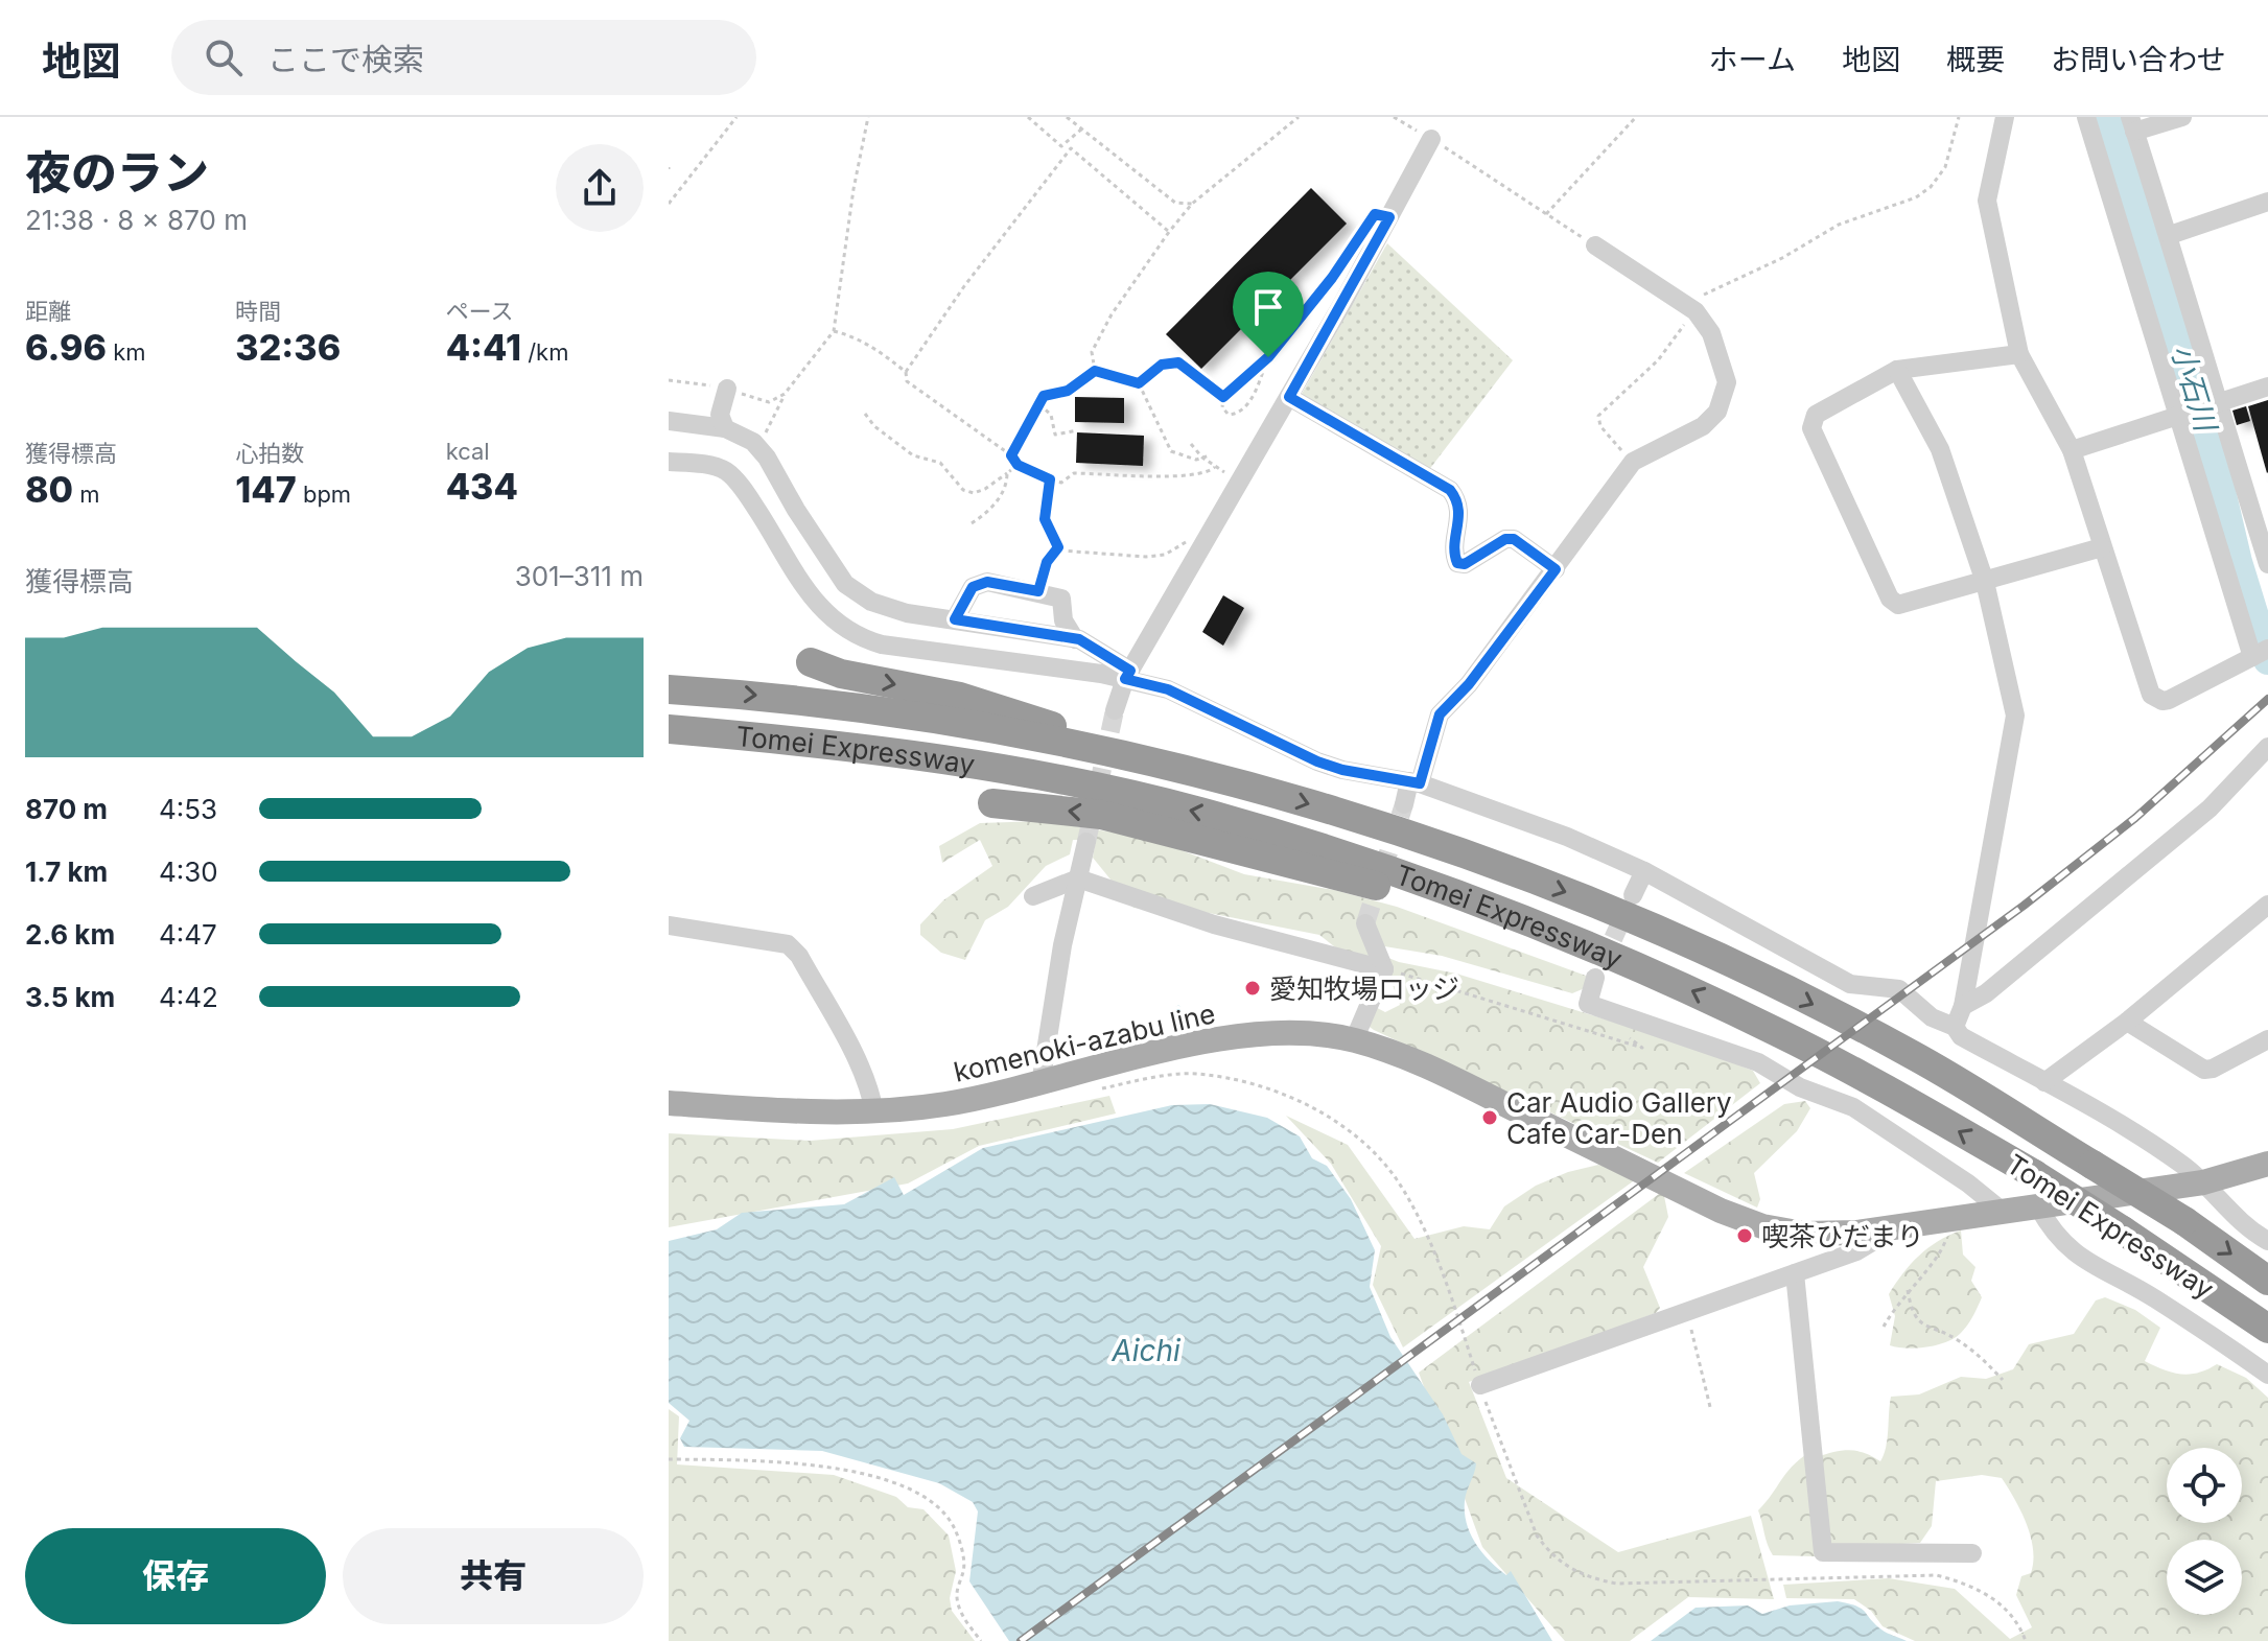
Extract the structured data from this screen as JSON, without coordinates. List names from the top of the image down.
{
  "streets": {
    "highway": ["Tomei Expressway"],
    "main road": ["komenoki-azabu line"]
  },
  "water": ["小石川", "Aichi"],
  "places": ["愛知牧場ロッジ", "Car Audio Gallery Cafe Car-Den", "喫茶ひだまり"],
  "page": {
    "header": "地図",
    "search": "ここで検索",
    "nav": [
      "ホーム",
      "地図",
      "概要",
      "お問い合わせ"
    ],
    "heading": ["夜のラン", "21:38 · 8 × 870 m"],
    "stats": [
      ["距離", "6.96 km"],
      ["時間", "32:36"],
      ["ペース", "4:41 /km"],
      ["獲得標高", "80 m"],
      ["心拍数", "147 bpm"],
      ["kcal", "434"]
    ],
    "chart": ["獲得標高", "301–311 m"],
    "list": [
      {
        "name": "870 m",
        "note": "4:53"
      },
      {
        "name": "1.7 km",
        "note": "4:30"
      },
      {
        "name": "2.6 km",
        "note": "4:47"
      },
      {
        "name": "3.5 km",
        "note": "4:42"
      }
    ],
    "buttons": ["保存", "共有"]
  }
}
